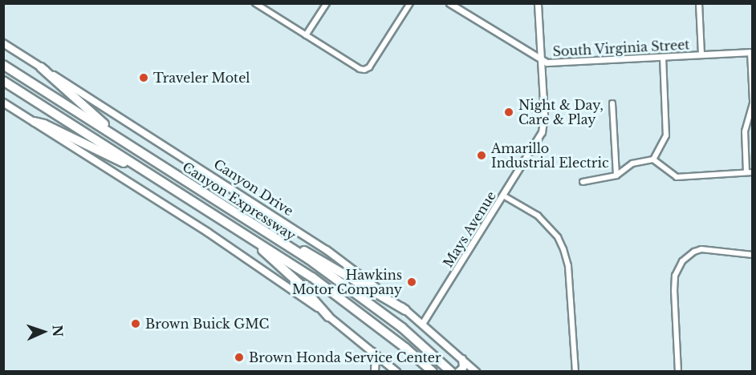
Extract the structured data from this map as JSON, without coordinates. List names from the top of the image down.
{
  "streets": {
    "highway": ["Canyon Expressway"],
    "main road": ["Canyon Drive"],
    "street": ["South Virginia Street", "Mays Avenue"]
  },
  "crossings": [
    ["South Virginia Street", "Mays Avenue"],
    ["Canyon Drive", "Mays Avenue"]
  ],
  "places": [
    "Traveler Motel",
    "Night & Day, Care & Play",
    "Amarillo Industrial Electric",
    "Hawkins Motor Company",
    "Brown Buick GMC",
    "Brown Honda Service Center"
  ],
  "north": "right"
}
